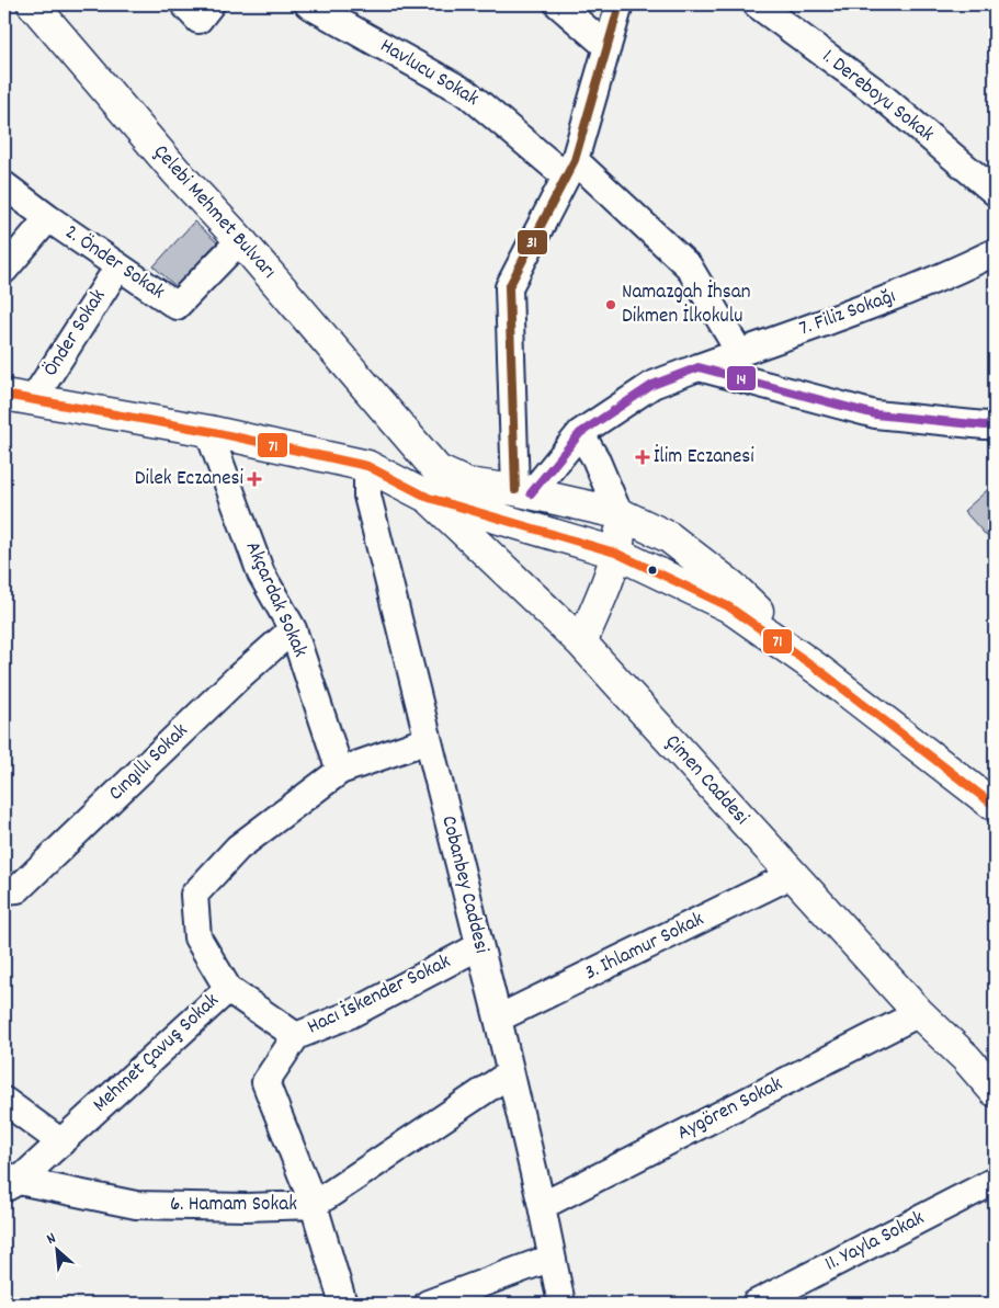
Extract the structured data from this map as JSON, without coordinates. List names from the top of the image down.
{
  "streets": {
    "main road": ["Çelebi Mehmet Bulvarı", "Çimen Caddesi"],
    "street": [
      "Havlucu Sokak",
      "1. Dereboyu Sokak",
      "2. Önder Sokak",
      "7. Filiz Sokağı",
      "Önder Sokak",
      "Akçardak Sokak",
      "Cıngıllı Sokak",
      "Cobanbey Caddesi",
      "3. Ihlamur Sokak",
      "Hacı İskender Sokak",
      "Mehmet Çavuş Sokak",
      "Aygören Sokak",
      "6. Hamam Sokak",
      "11. Yayla Sokak"
    ]
  },
  "crossings": [
    ["Havlucu Sokak", "7. Filiz Sokağı"],
    ["Çelebi Mehmet Bulvarı", "2. Önder Sokak"],
    ["Çelebi Mehmet Bulvarı", "Çimen Caddesi"],
    ["2. Önder Sokak", "Önder Sokak"],
    ["Akçardak Sokak", "Cıngıllı Sokak"],
    ["Akçardak Sokak", "Mehmet Çavuş Sokak"],
    ["Çimen Caddesi", "3. Ihlamur Sokak"],
    ["Çimen Caddesi", "Aygören Sokak"],
    ["Cobanbey Caddesi", "3. Ihlamur Sokak"],
    ["Cobanbey Caddesi", "Hacı İskender Sokak"],
    ["Cobanbey Caddesi", "Mehmet Çavuş Sokak"],
    ["Cobanbey Caddesi", "Aygören Sokak"],
    ["Cobanbey Caddesi", "6. Hamam Sokak"],
    ["Hacı İskender Sokak", "Mehmet Çavuş Sokak"],
    ["Mehmet Çavuş Sokak", "6. Hamam Sokak"]
  ],
  "places": {
    "other": ["Namazgah İhsan Dikmen İlkokulu"],
    "health": ["İlim Eczanesi", "Dilek Eczanesi"]
  },
  "lines": ["transit line 31", "transit line 14", "transit line 71"],
  "north": "top left"
}
